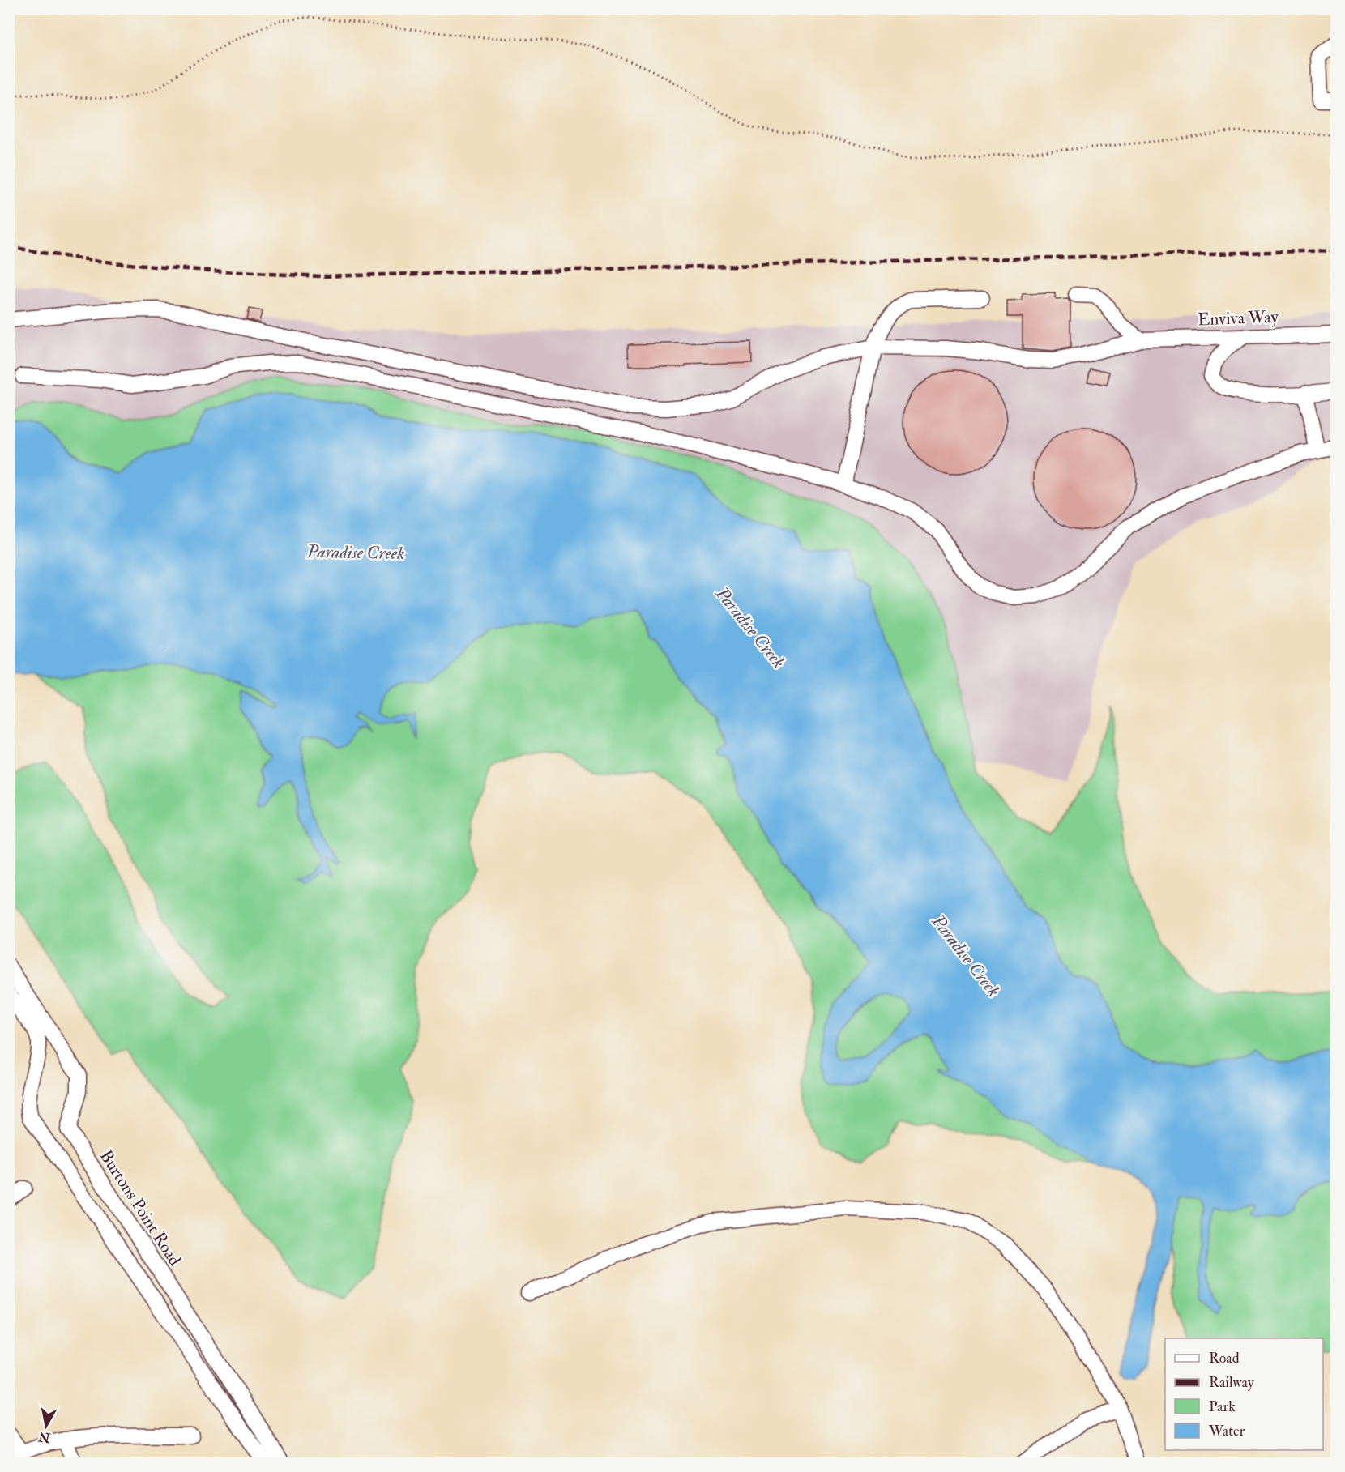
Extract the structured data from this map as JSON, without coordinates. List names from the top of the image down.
{
  "streets": {
    "street": ["Enviva Way", "Burtons Point Road"]
  },
  "water": ["Paradise Creek"],
  "legend": [
    "Road",
    "Railway",
    "Park",
    "Water"
  ],
  "north": "bottom"
}
